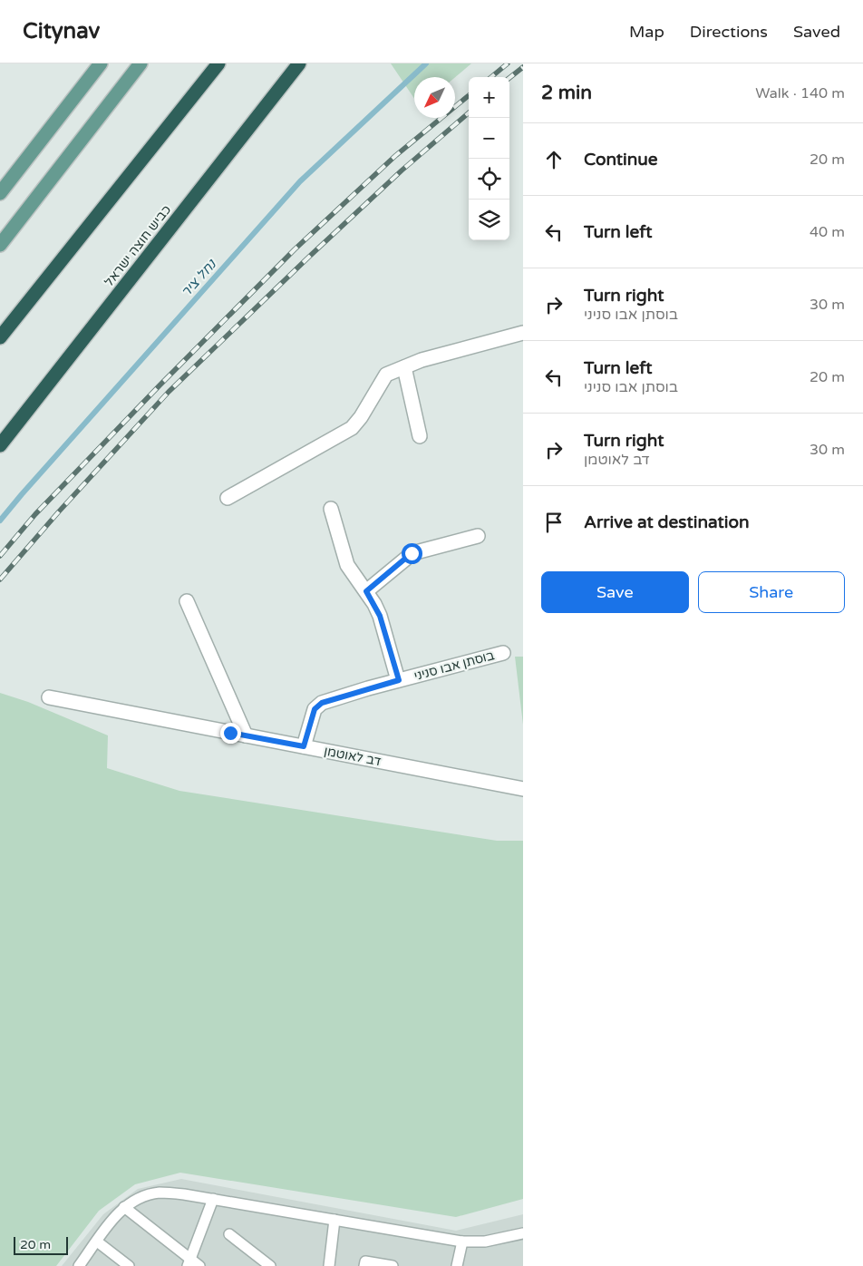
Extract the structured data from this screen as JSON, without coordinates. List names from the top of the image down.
{
  "streets": {
    "highway": ["כביש חוצה ישראל"],
    "street": ["בוסתן אבו סניני", "דב לאוטמן"]
  },
  "crossings": [
    ["בוסתן אבו סניני", "דב לאוטמן"]
  ],
  "water": ["נחל ציר"],
  "scale_bar": "20 m",
  "north": "bottom left",
  "page": {
    "header": "Citynav",
    "nav": ["Map", "Directions", "Saved"],
    "heading": ["2 min", "Walk · 140 m"],
    "map_buttons": ["+", "−"],
    "list": [
      ["Continue", "20 m"],
      ["Turn left", "40 m"],
      ["Turn right", "בוסתן אבו סניני", "30 m"],
      ["Turn left", "בוסתן אבו סניני", "20 m"],
      ["Turn right", "דב לאוטמן", "30 m"],
      "Arrive at destination"
    ],
    "buttons": ["Save", "Share"],
    "scale": "20 m"
  }
}
